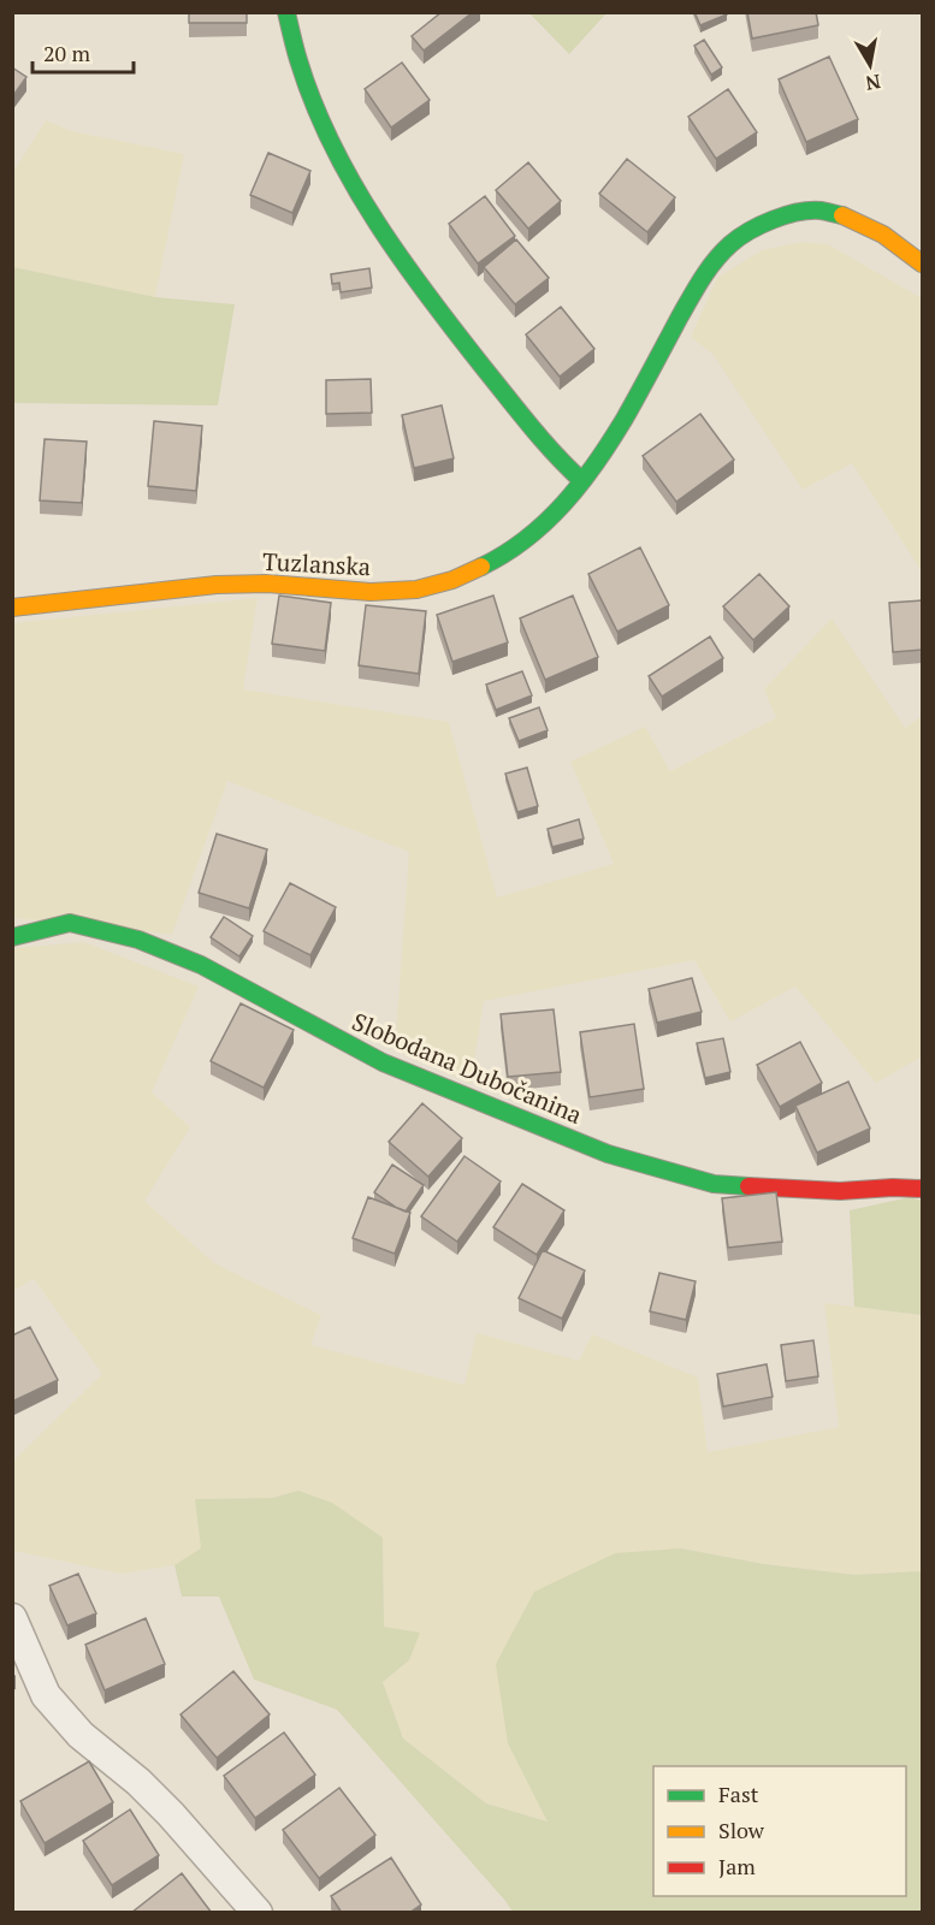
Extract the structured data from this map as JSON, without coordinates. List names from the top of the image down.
{
  "streets": {
    "street": ["Tuzlanska", "Slobodana Dubočanina"]
  },
  "legend": ["Fast", "Slow", "Jam"],
  "scale_bar": "20 m",
  "north": "bottom"
}
